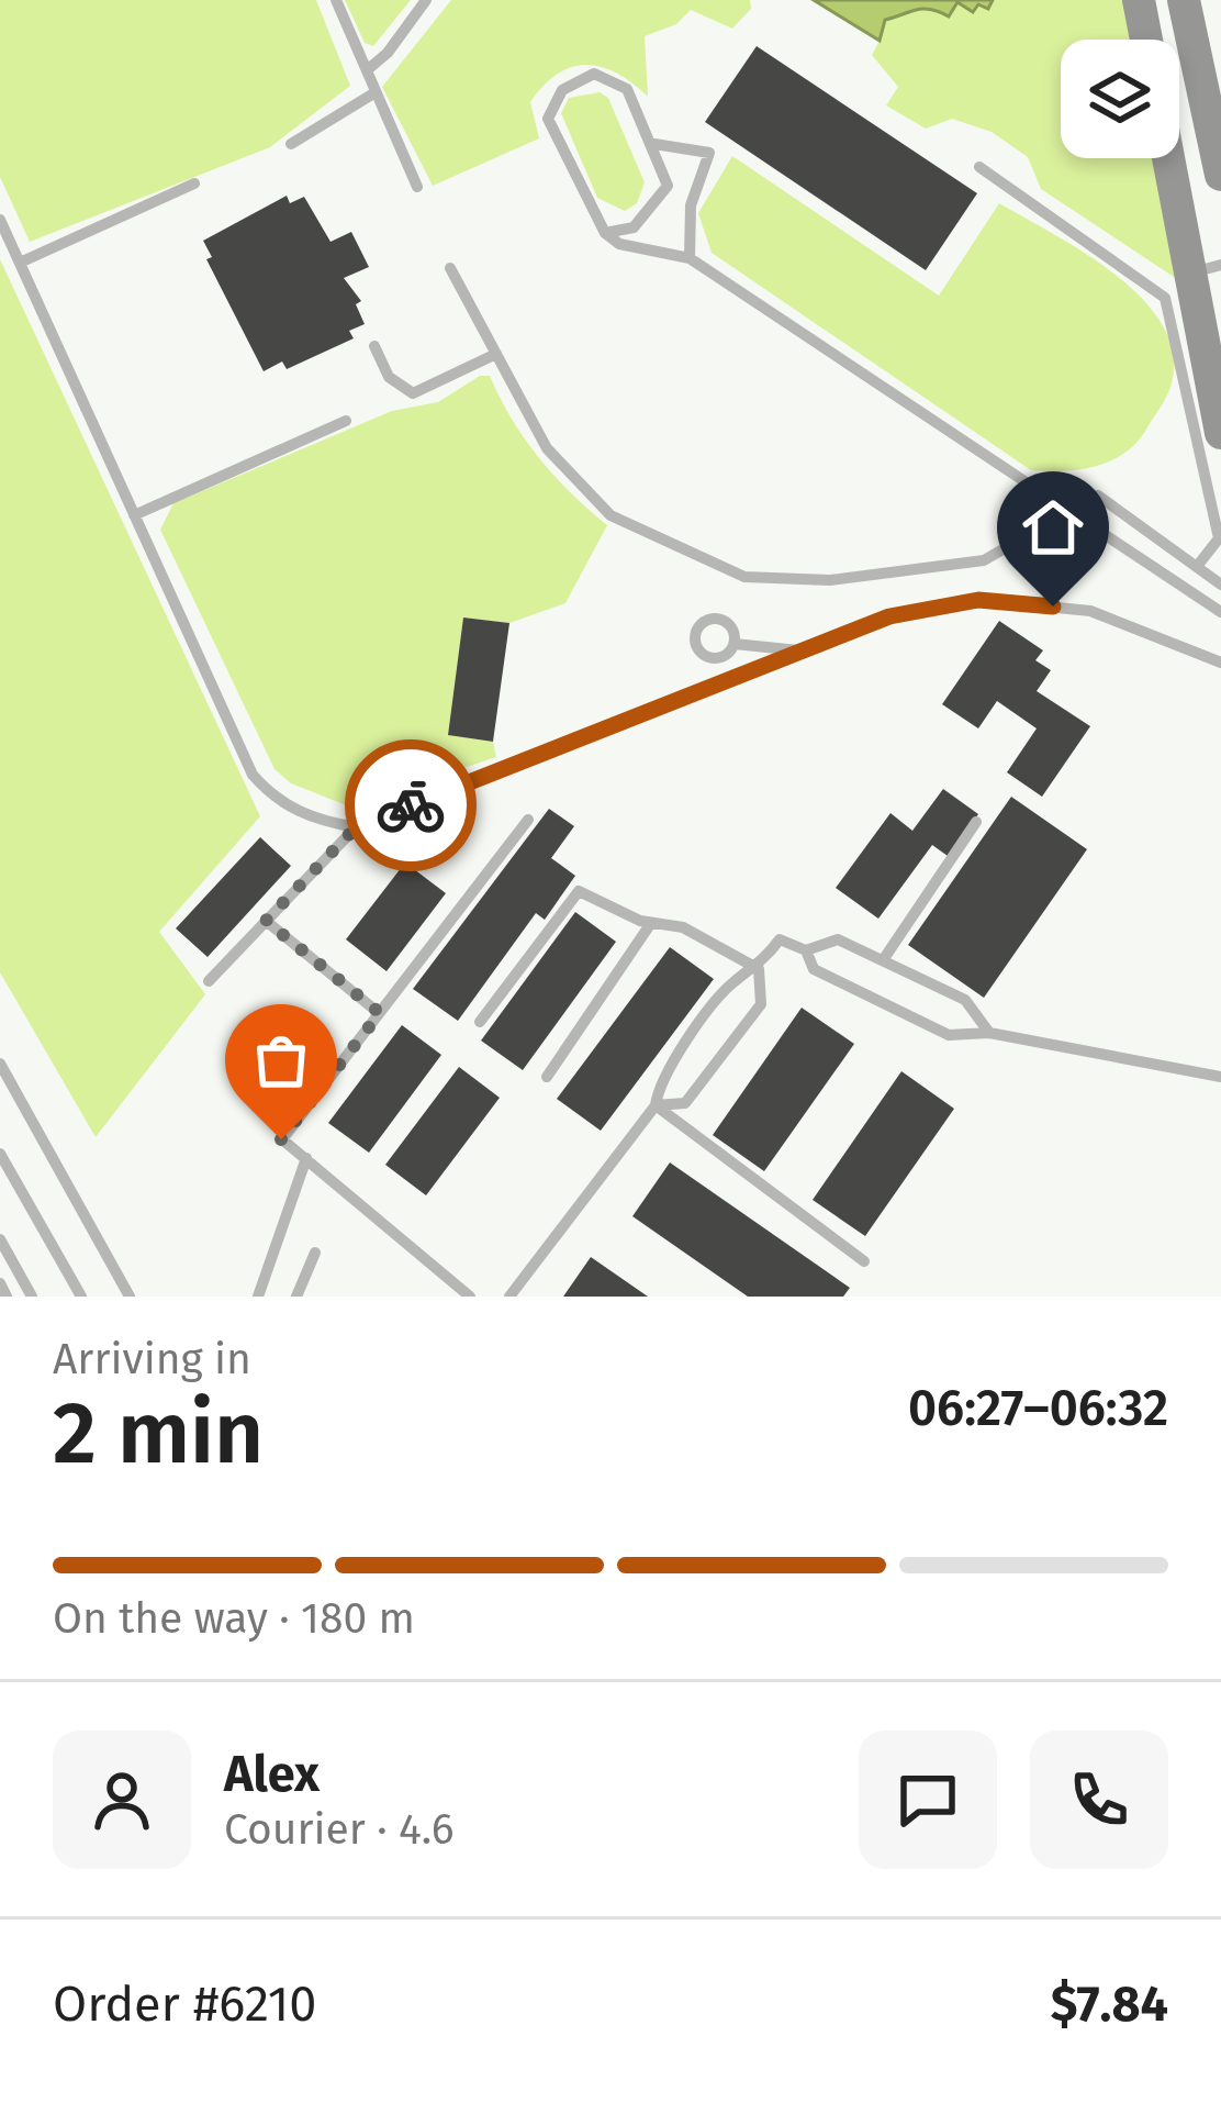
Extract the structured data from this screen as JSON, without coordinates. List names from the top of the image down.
{
  "page": {
    "heading": ["2 min", "Arriving in", "06:27–06:32"],
    "panel": [
      "Alex",
      "Courier · 4.6",
      "Order #6210",
      "$7.84"
    ],
    "bar": "On the way · 180 m"
  }
}
